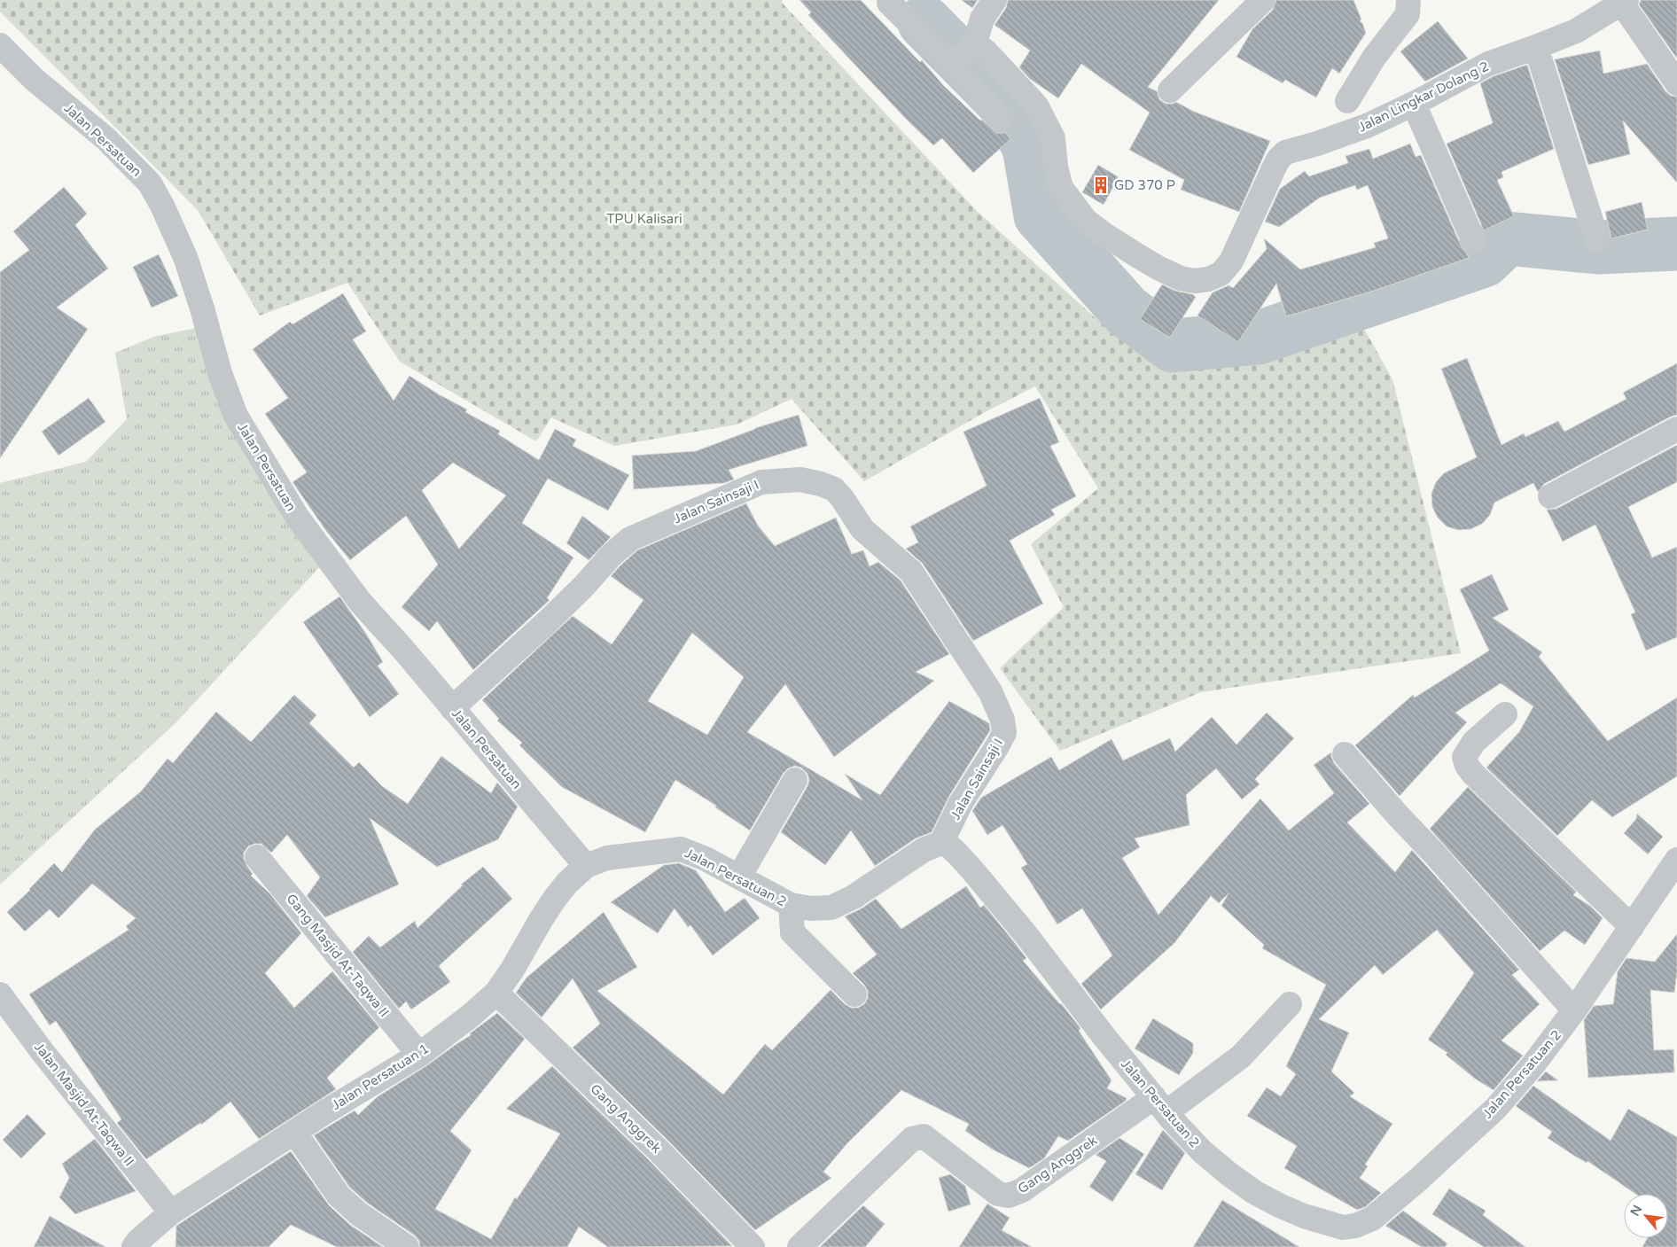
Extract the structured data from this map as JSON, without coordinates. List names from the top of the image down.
{
  "streets": {
    "street": [
      "Jalan Lingkar Dolang 2",
      "Jalan Persatuan",
      "Jalan Sainsaji I",
      "Jalan Persatuan 2",
      "Gang Masjid At-Taqwa II",
      "Jalan Persatuan 1",
      "Jalan Masjid At-Taqwa II",
      "Gang Anggrek"
    ]
  },
  "crossings": [
    ["Jalan Persatuan", "Jalan Sainsaji I"],
    ["Jalan Persatuan", "Jalan Persatuan 2"],
    ["Jalan Persatuan", "Jalan Persatuan 1"],
    ["Jalan Sainsaji I", "Jalan Persatuan 2"],
    ["Jalan Persatuan 2", "Jalan Persatuan 1"],
    ["Jalan Persatuan 2", "Gang Anggrek"],
    ["Gang Masjid At-Taqwa II", "Jalan Persatuan 1"],
    ["Jalan Persatuan 1", "Jalan Masjid At-Taqwa II"],
    ["Jalan Persatuan 1", "Gang Anggrek"]
  ],
  "parks": ["TPU Kalisari"],
  "places": {
    "building": ["GD 370 P"]
  },
  "north": "top left"
}
